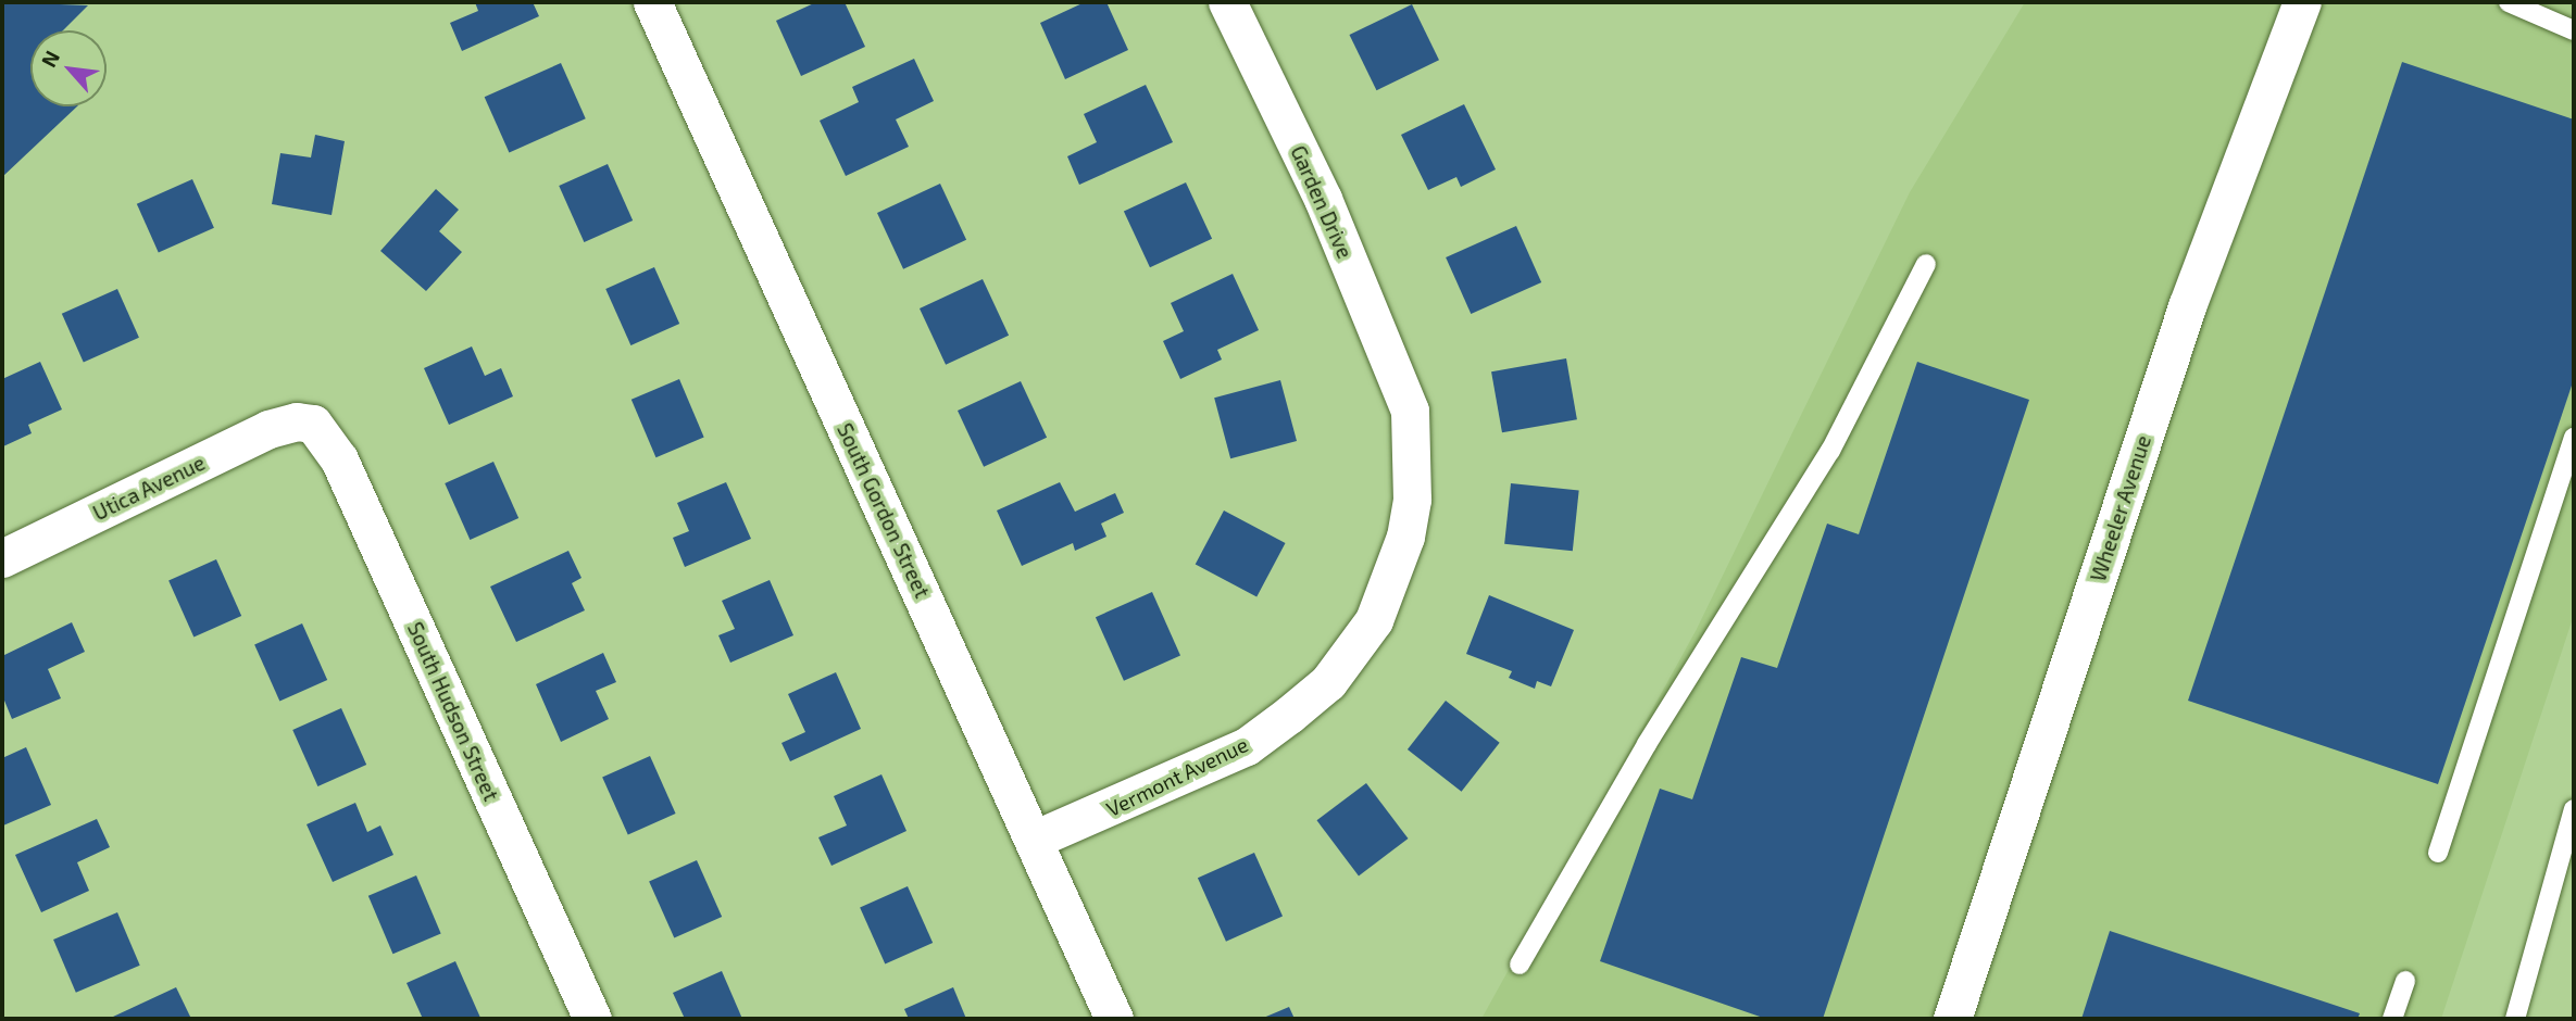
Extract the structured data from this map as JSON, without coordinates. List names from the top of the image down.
{
  "streets": {
    "street": [
      "Garden Drive",
      "Utica Avenue",
      "Wheeler Avenue",
      "South Gordon Street",
      "South Hudson Street",
      "Vermont Avenue"
    ]
  },
  "crossings": [
    ["Garden Drive", "Vermont Avenue"],
    ["Utica Avenue", "South Hudson Street"],
    ["South Gordon Street", "Vermont Avenue"]
  ],
  "north": "top left"
}
